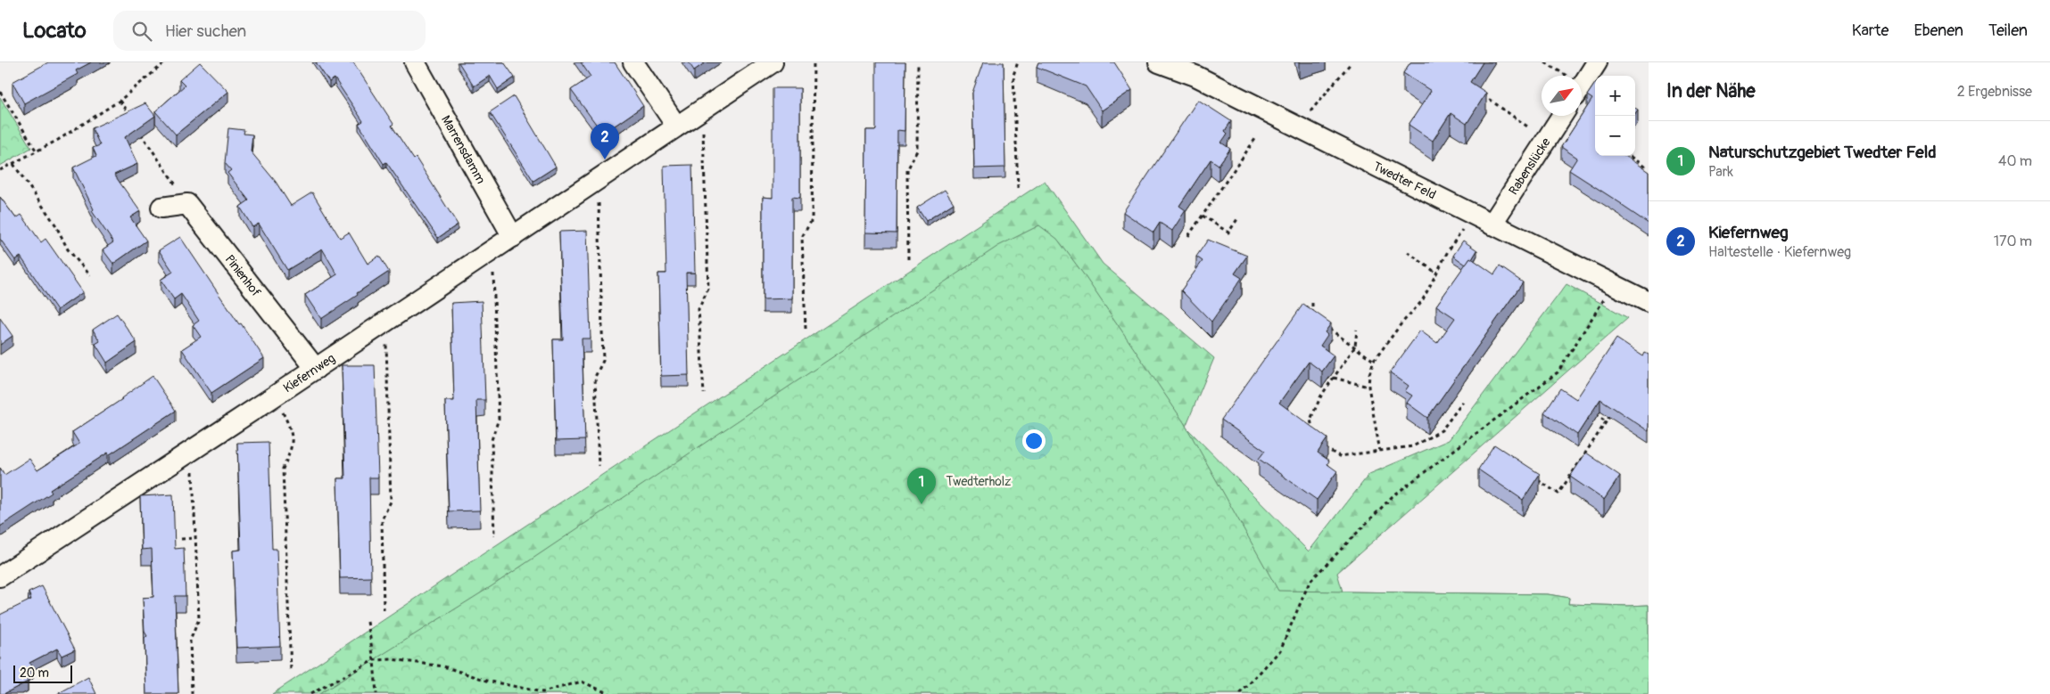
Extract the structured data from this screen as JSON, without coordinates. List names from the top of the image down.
{
  "streets": {
    "street": [
      "Marrensdamm",
      "Rabenslücke",
      "Twedter Feld",
      "Pinienhof",
      "Kiefernweg"
    ]
  },
  "crossings": [
    ["Marrensdamm", "Kiefernweg"],
    ["Rabenslücke", "Twedter Feld"],
    ["Pinienhof", "Kiefernweg"]
  ],
  "parks": ["Twedterholz"],
  "scale_bar": "20 m",
  "north": "top right",
  "page": {
    "header": "Locato",
    "search": "Hier suchen",
    "nav": ["Karte", "Ebenen", "Teilen"],
    "heading": ["In der Nähe", "2 Ergebnisse"],
    "map_buttons": ["+", "−"],
    "list": [
      {
        "mark": "1",
        "name": "Naturschutzgebiet Twedter Feld",
        "note": "Park",
        "value": "40 m"
      },
      {
        "mark": "2",
        "name": "Kiefernweg",
        "note": "Haltestelle · Kiefernweg",
        "value": "170 m"
      }
    ],
    "pins": ["2", "1"],
    "scale": "20 m"
  }
}
